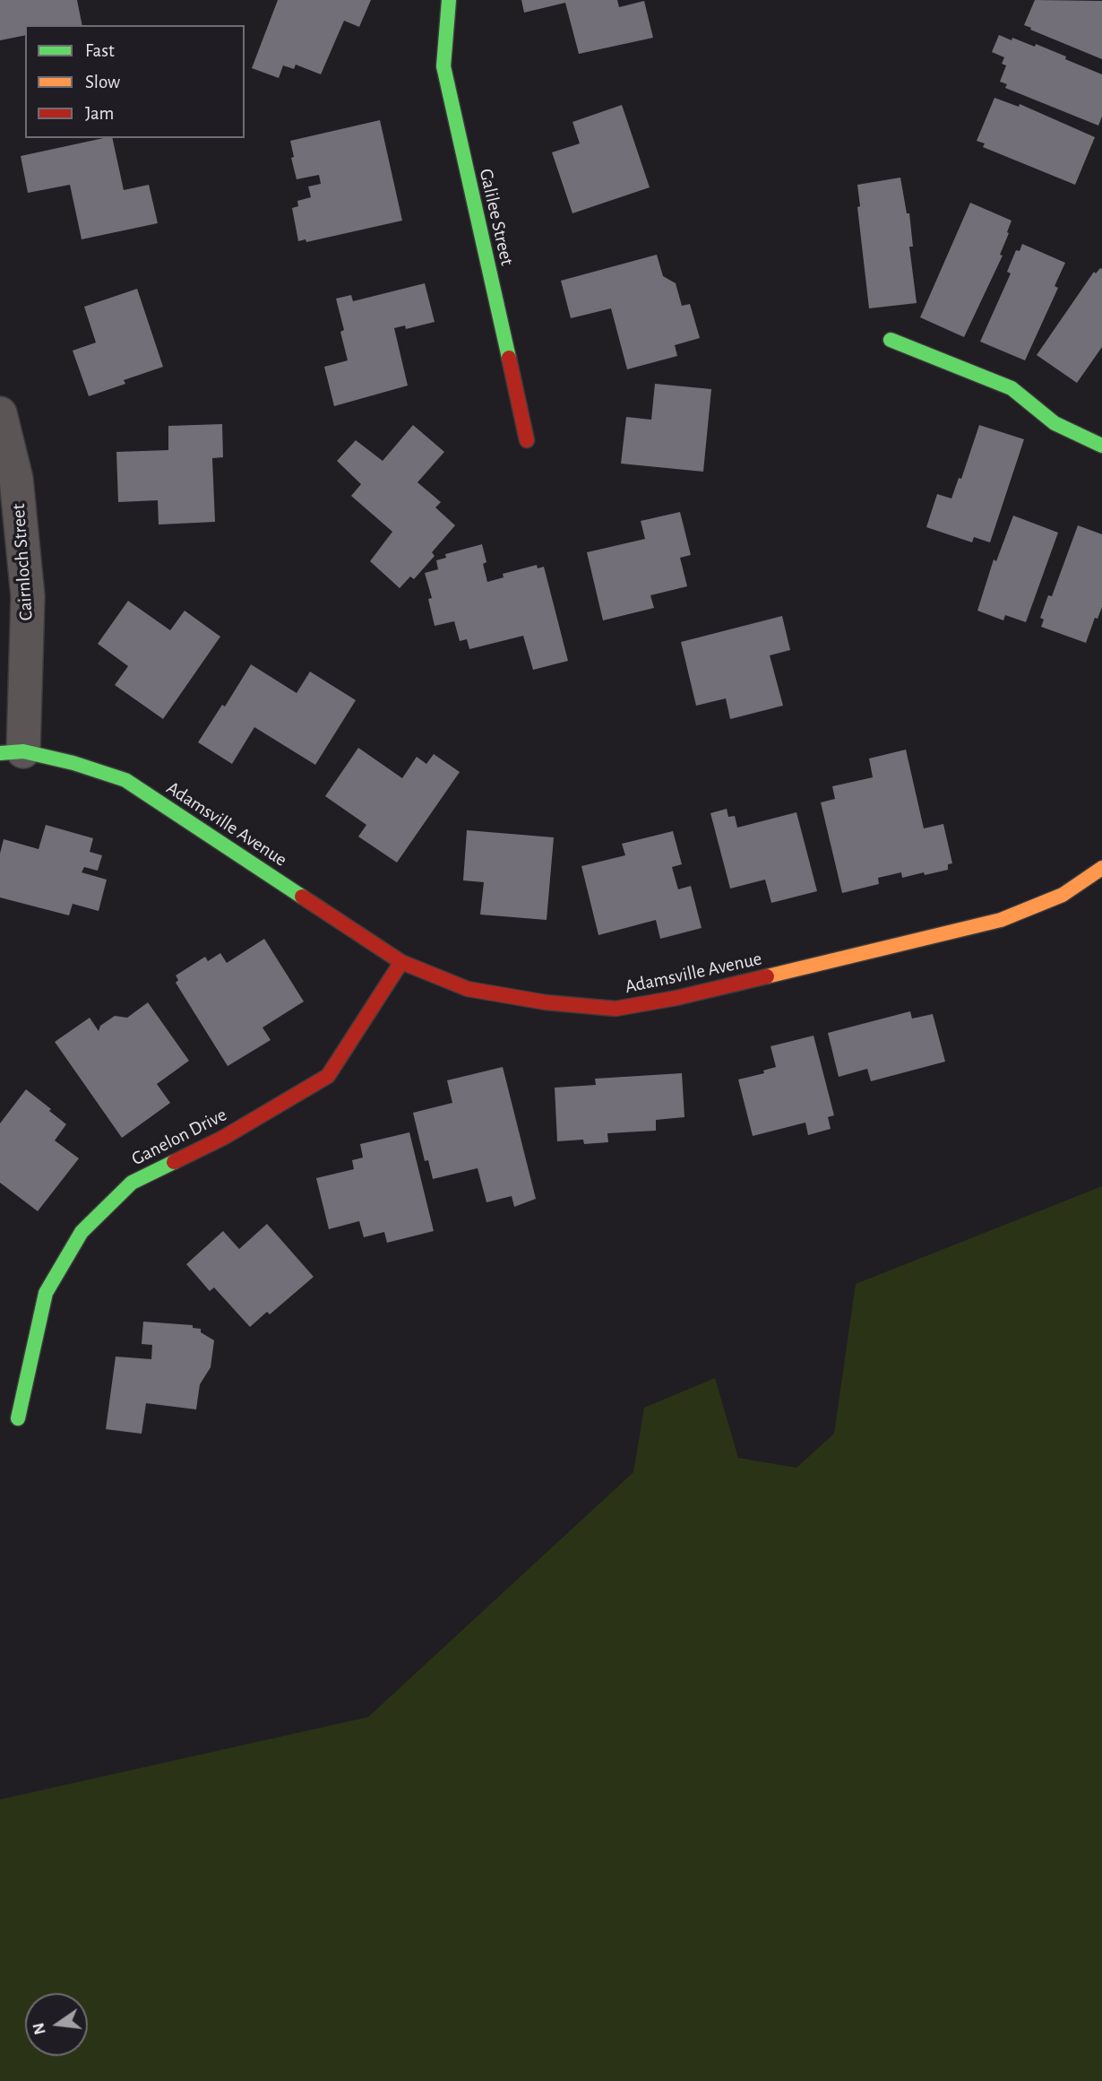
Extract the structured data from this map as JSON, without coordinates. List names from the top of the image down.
{
  "streets": {
    "street": [
      "Galilee Street",
      "Cairnloch Street",
      "Adamsville Avenue",
      "Ganelon Drive"
    ]
  },
  "crossings": [
    ["Cairnloch Street", "Adamsville Avenue"],
    ["Adamsville Avenue", "Ganelon Drive"]
  ],
  "legend": ["Fast", "Slow", "Jam"],
  "north": "left"
}
